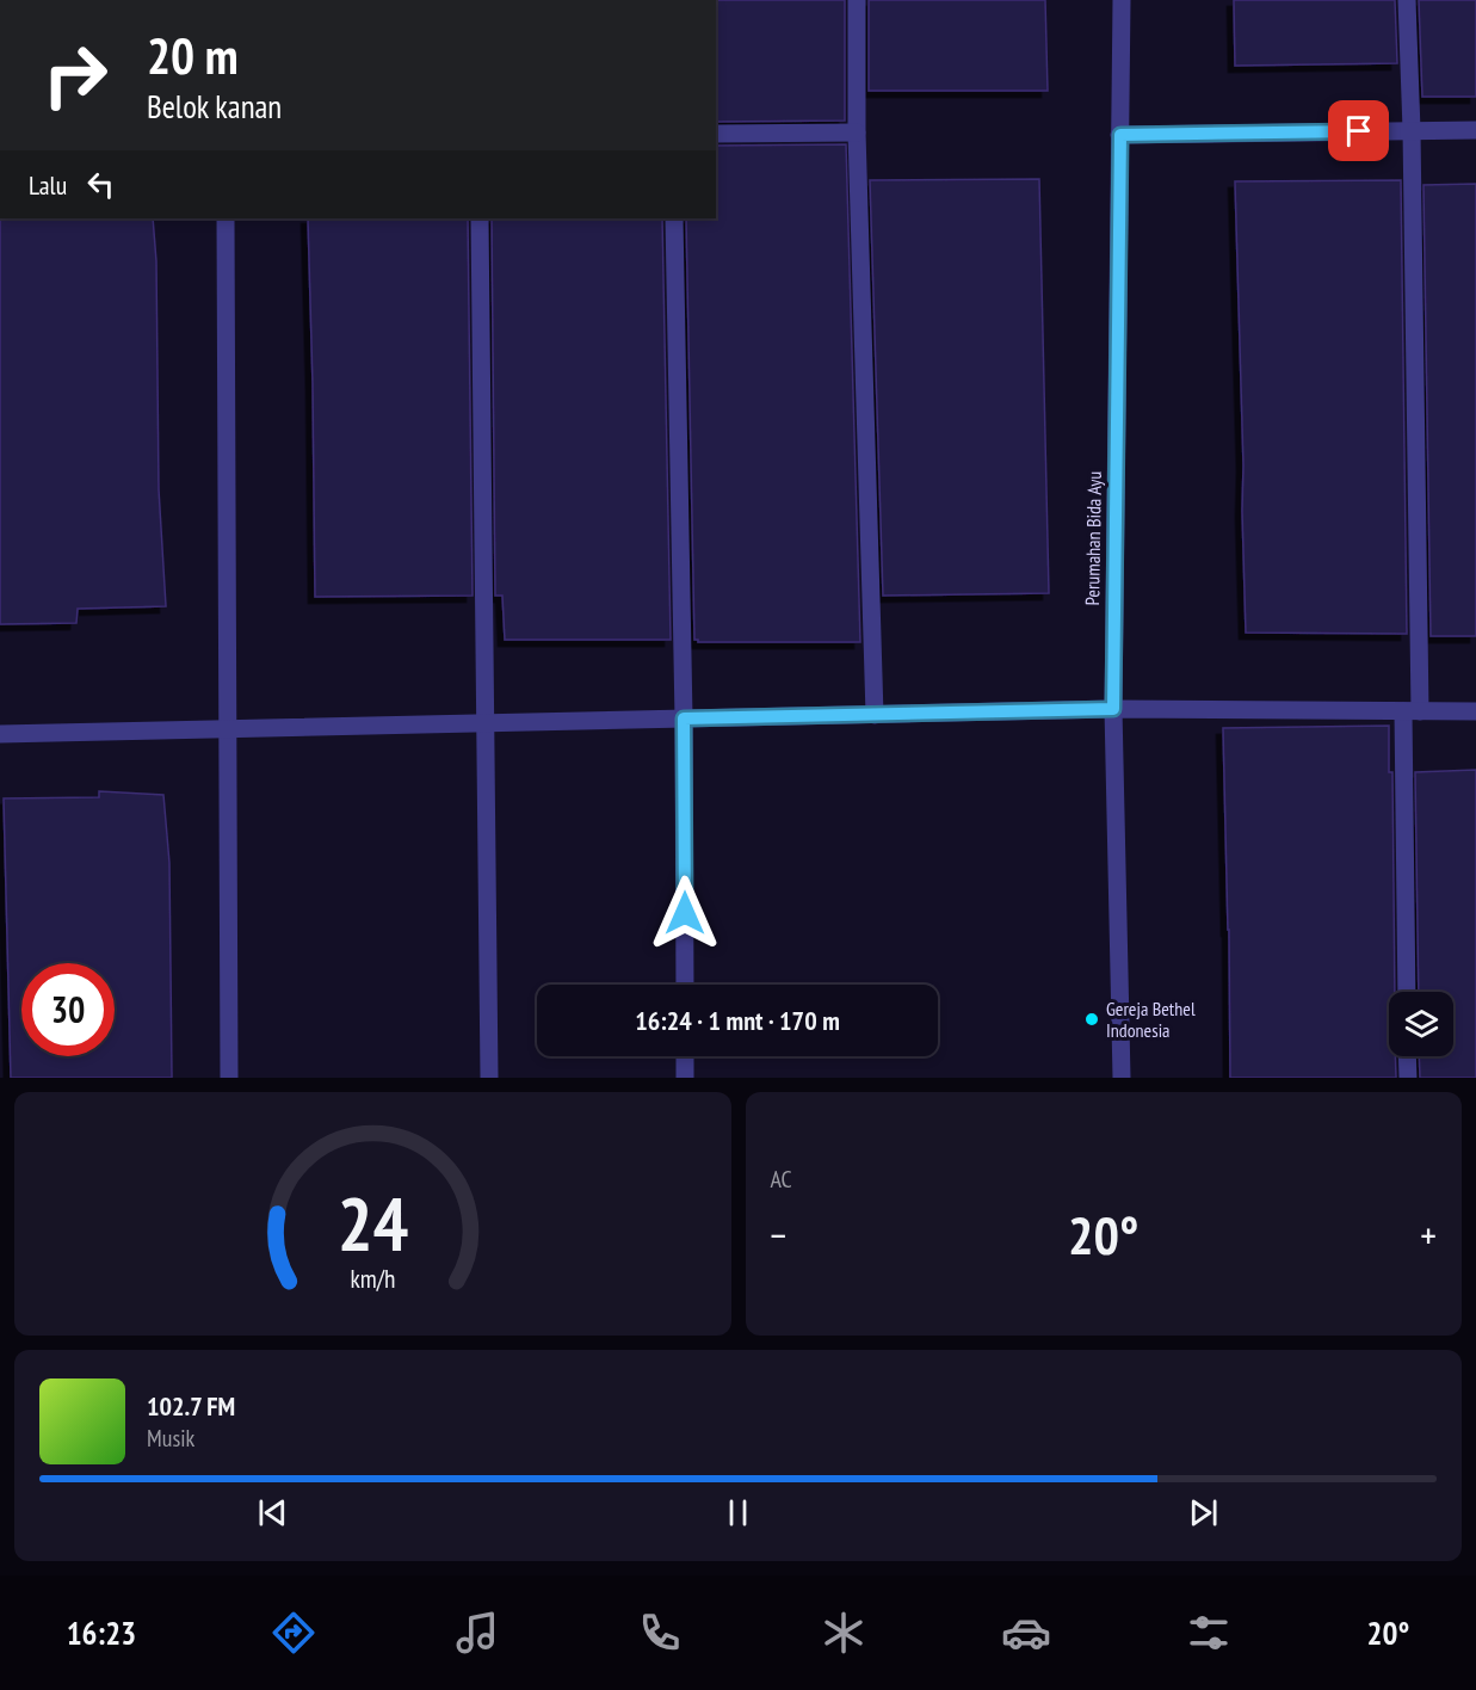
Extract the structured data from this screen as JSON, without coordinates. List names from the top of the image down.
{
  "streets": {
    "street": ["Perumahan Bida Ayu"]
  },
  "places": ["Gereja Bethel Indonesia"],
  "page": {
    "turn": ["20 m", "Belok kanan"],
    "then": "Lalu",
    "limit": "30",
    "trip": "16:24 · 1 mnt · 170 m",
    "tile": "AC",
    "heat": ["−", "20°", "+"],
    "song": ["102.7 FM", "Musik"],
    "tabs": ["16:23", "20°"],
    "gauge": ["24", "km/h"]
  }
}
